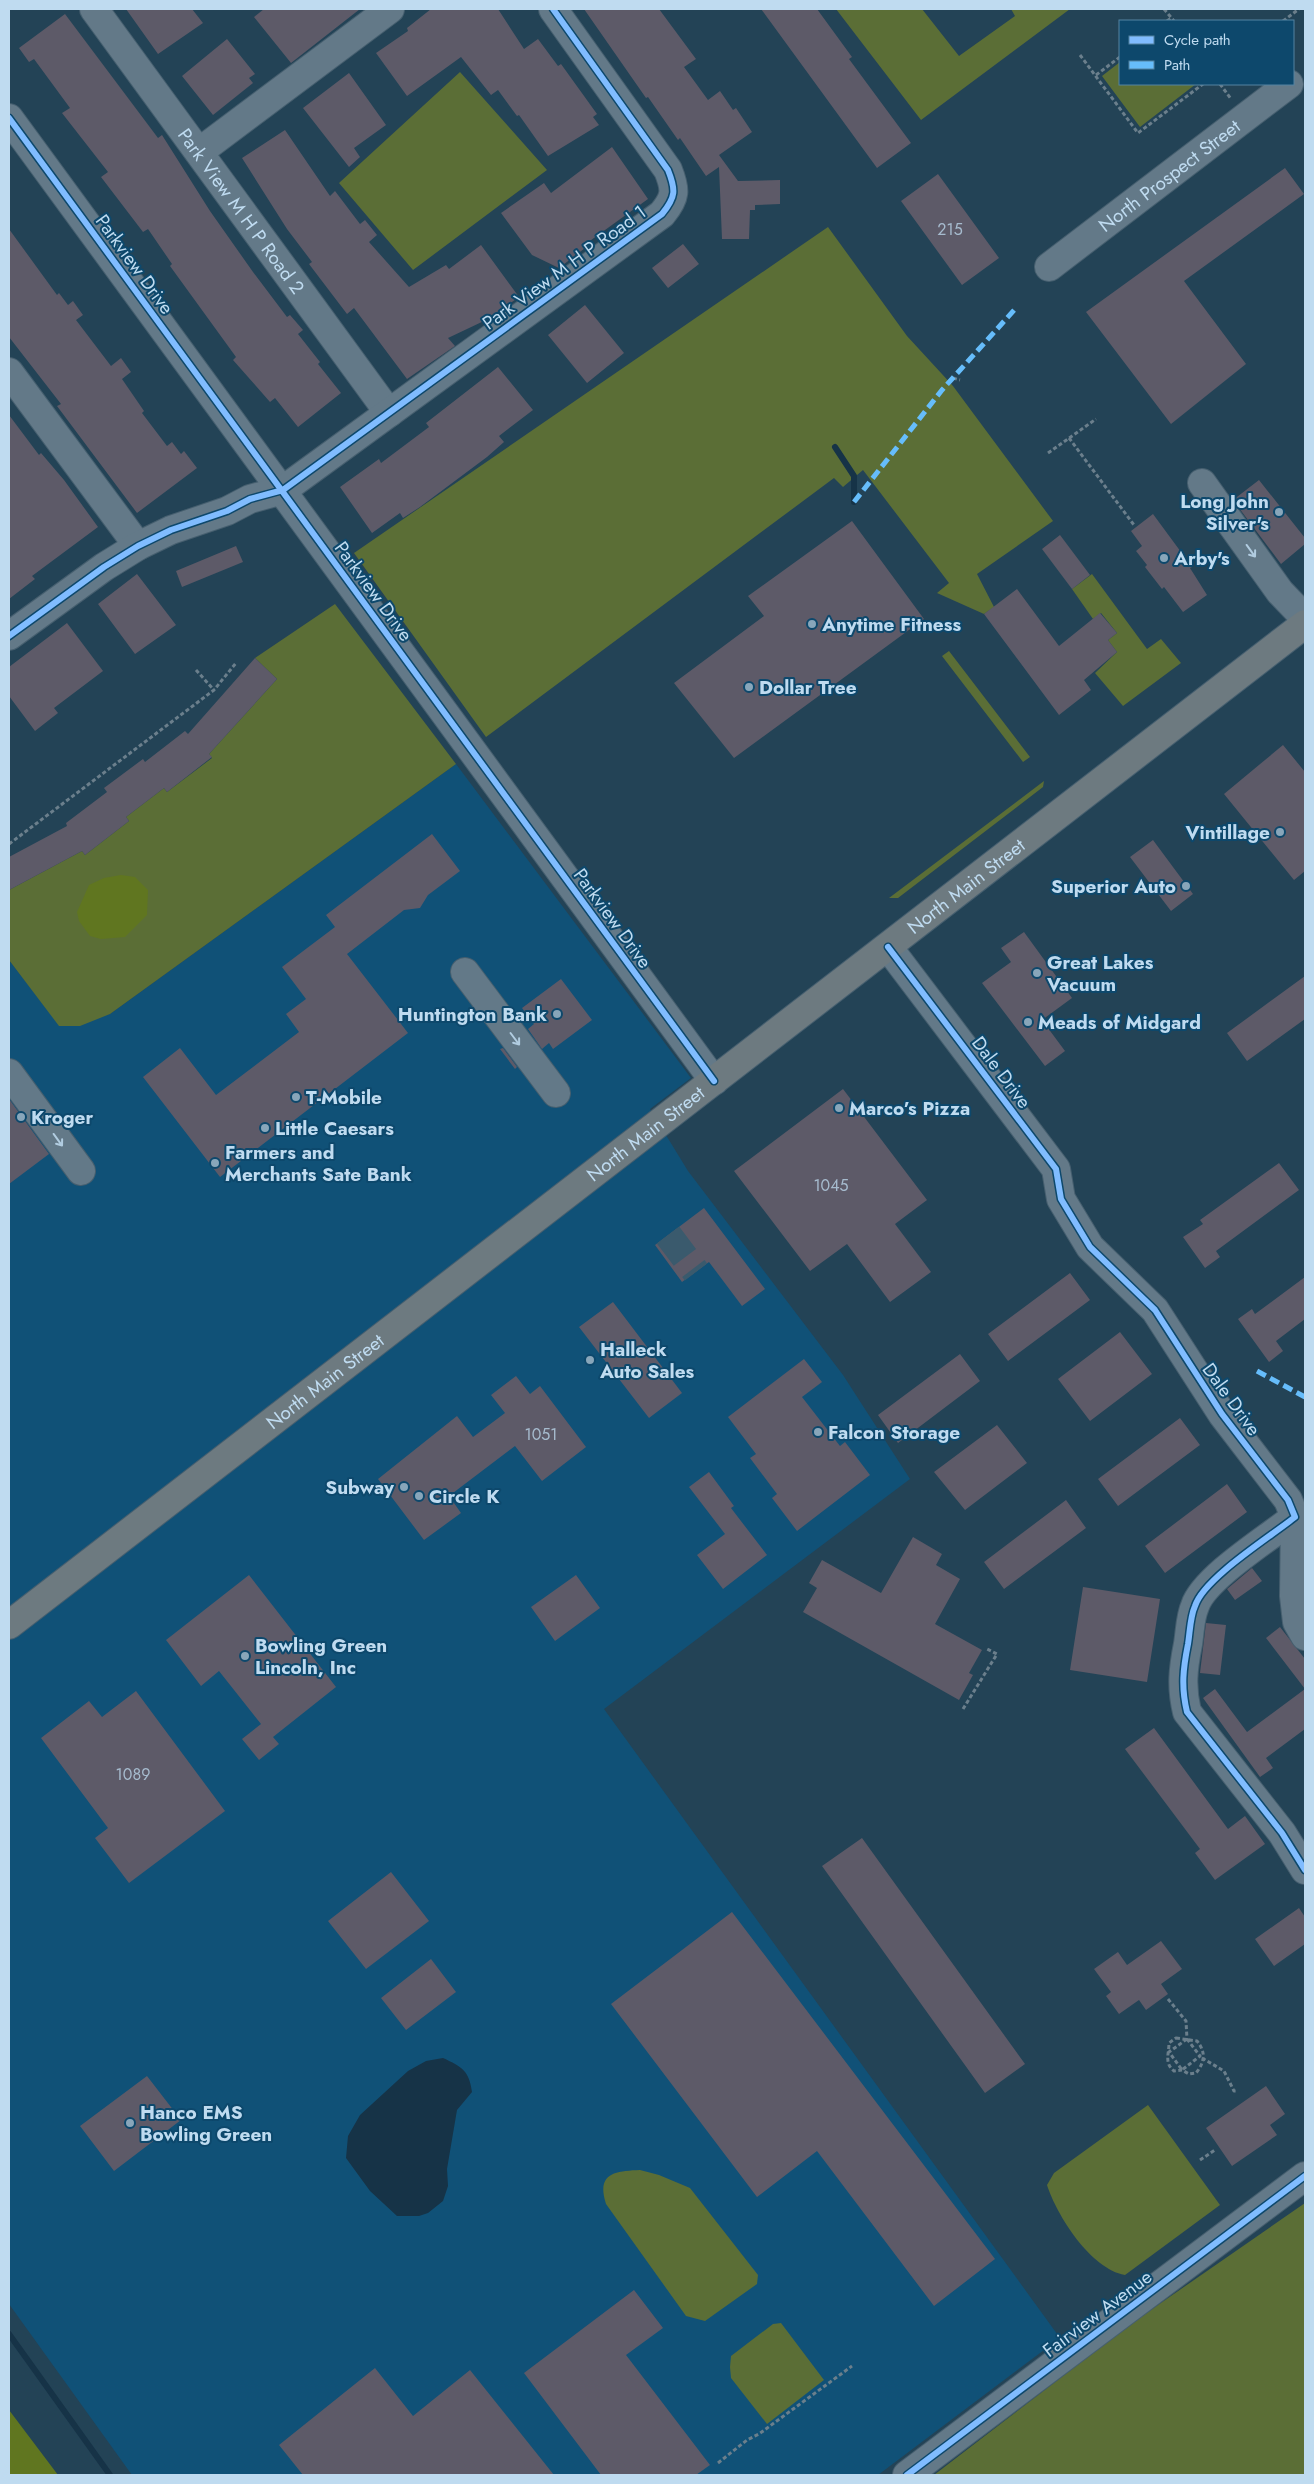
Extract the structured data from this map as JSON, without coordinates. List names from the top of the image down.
{
  "streets": {
    "main road": ["North Main Street"],
    "street": [
      "North Prospect Street",
      "Park View M H P Road 2",
      "Parkview Drive",
      "Park View M H P Road 1",
      "Dale Drive",
      "Fairview Avenue"
    ]
  },
  "crossings": [
    ["Park View M H P Road 2", "Park View M H P Road 1"],
    ["Parkview Drive", "Park View M H P Road 1"],
    ["Parkview Drive", "North Main Street"],
    ["North Main Street", "Dale Drive"]
  ],
  "places": [
    "Long John Silver's",
    "Arby's",
    "Anytime Fitness",
    "Dollar Tree",
    "Vintillage",
    "Superior Auto",
    "Great Lakes Vacuum",
    "Huntington Bank",
    "Meads of Midgard",
    "T-Mobile",
    "Marco’s Pizza",
    "Kroger",
    "Little Caesars",
    "Farmers and Merchants Sate Bank",
    "Halleck Auto Sales",
    "Falcon Storage",
    "Subway",
    "Circle K",
    "Bowling Green Lincoln, Inc",
    "Hanco EMS Bowling Green"
  ],
  "house_numbers": [
    "215",
    "1045",
    "1051",
    "1089"
  ],
  "legend": ["Cycle path", "Path"]
}
